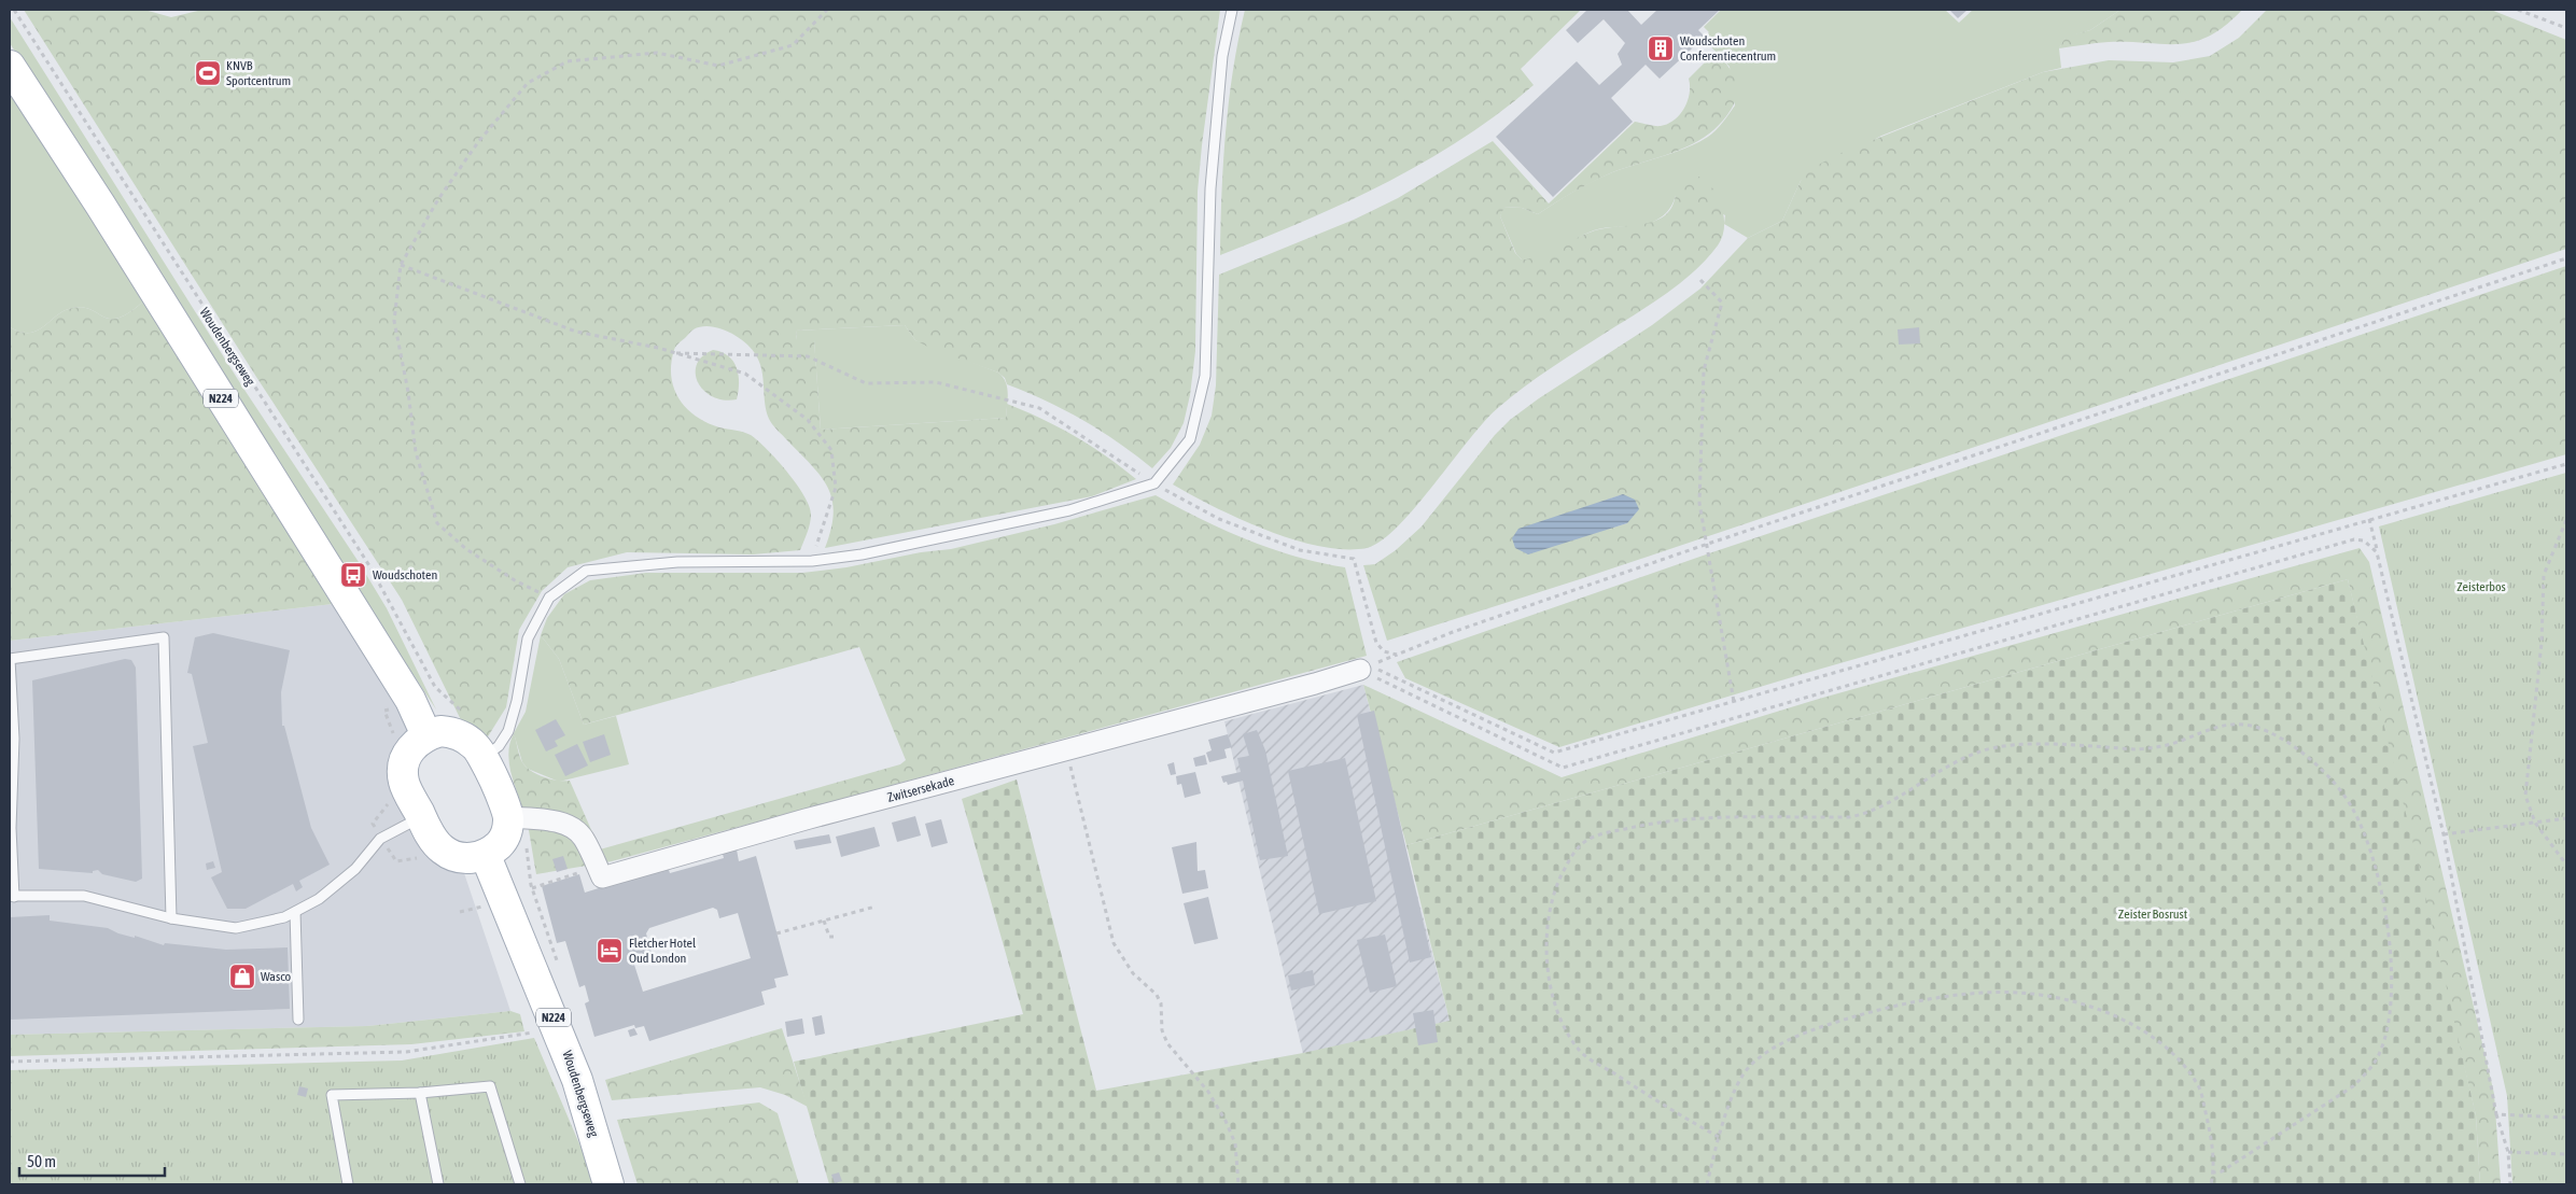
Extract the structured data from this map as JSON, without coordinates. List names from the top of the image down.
{
  "streets": {
    "main road": ["Woudenbergseweg", "N224"],
    "street": ["Zwitsersekade"]
  },
  "crossings": [
    ["Woudenbergseweg", "N224"]
  ],
  "parks": ["Zeisterbos", "Zeister Bosrust"],
  "places": {
    "building": ["Woudschoten Conferentiecentrum"],
    "sports": ["KNVB Sportcentrum"],
    "bus stop": ["Woudschoten"],
    "hotel": ["Fletcher Hotel Oud London"],
    "shop": ["Wasco"]
  },
  "scale_bar": "50 m"
}
